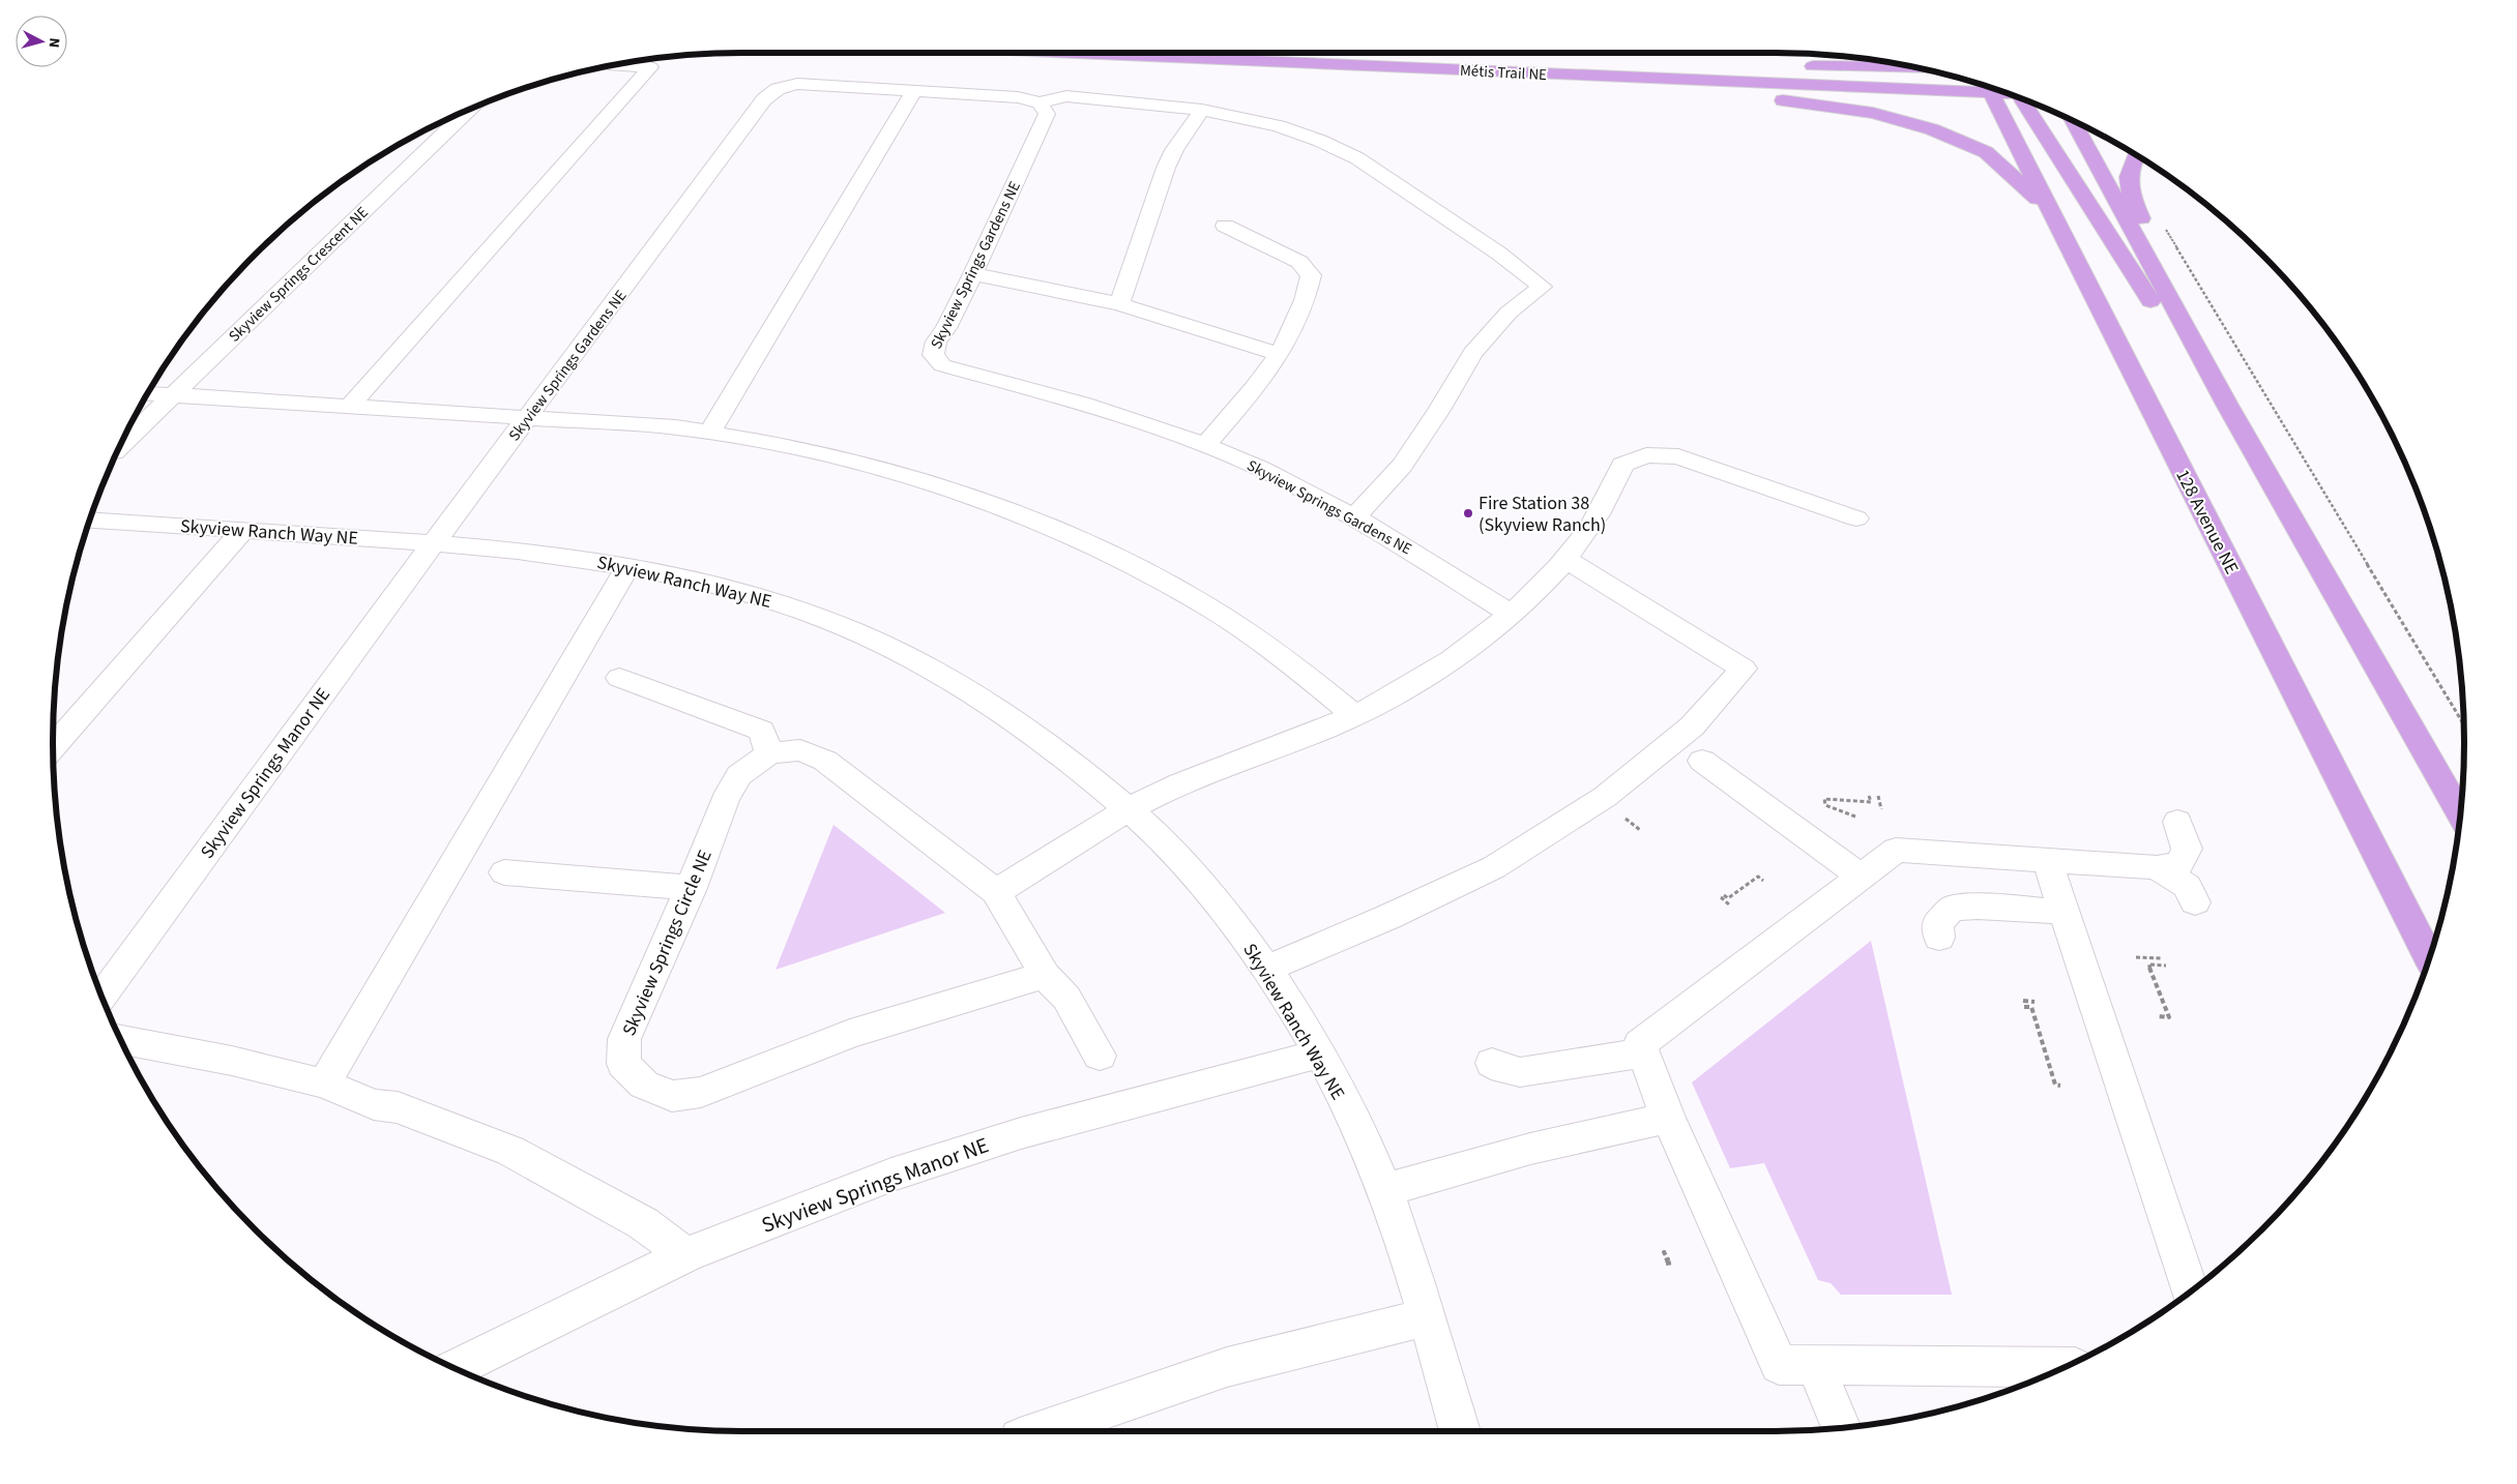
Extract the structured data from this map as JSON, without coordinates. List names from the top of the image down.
{
  "streets": {
    "main road": ["Métis Trail NE", "128 Avenue NE"],
    "street": [
      "Skyview Springs Gardens NE",
      "Skyview Springs Crescent NE",
      "Skyview Ranch Way NE",
      "Skyview Springs Manor NE",
      "Skyview Springs Circle NE"
    ]
  },
  "crossings": [
    ["Skyview Springs Gardens NE", "Skyview Ranch Way NE"],
    ["Skyview Springs Gardens NE", "Skyview Springs Manor NE"],
    ["Skyview Ranch Way NE", "Skyview Springs Manor NE"]
  ],
  "places": ["Fire Station 38 (Skyview Ranch)"],
  "north": "right"
}
